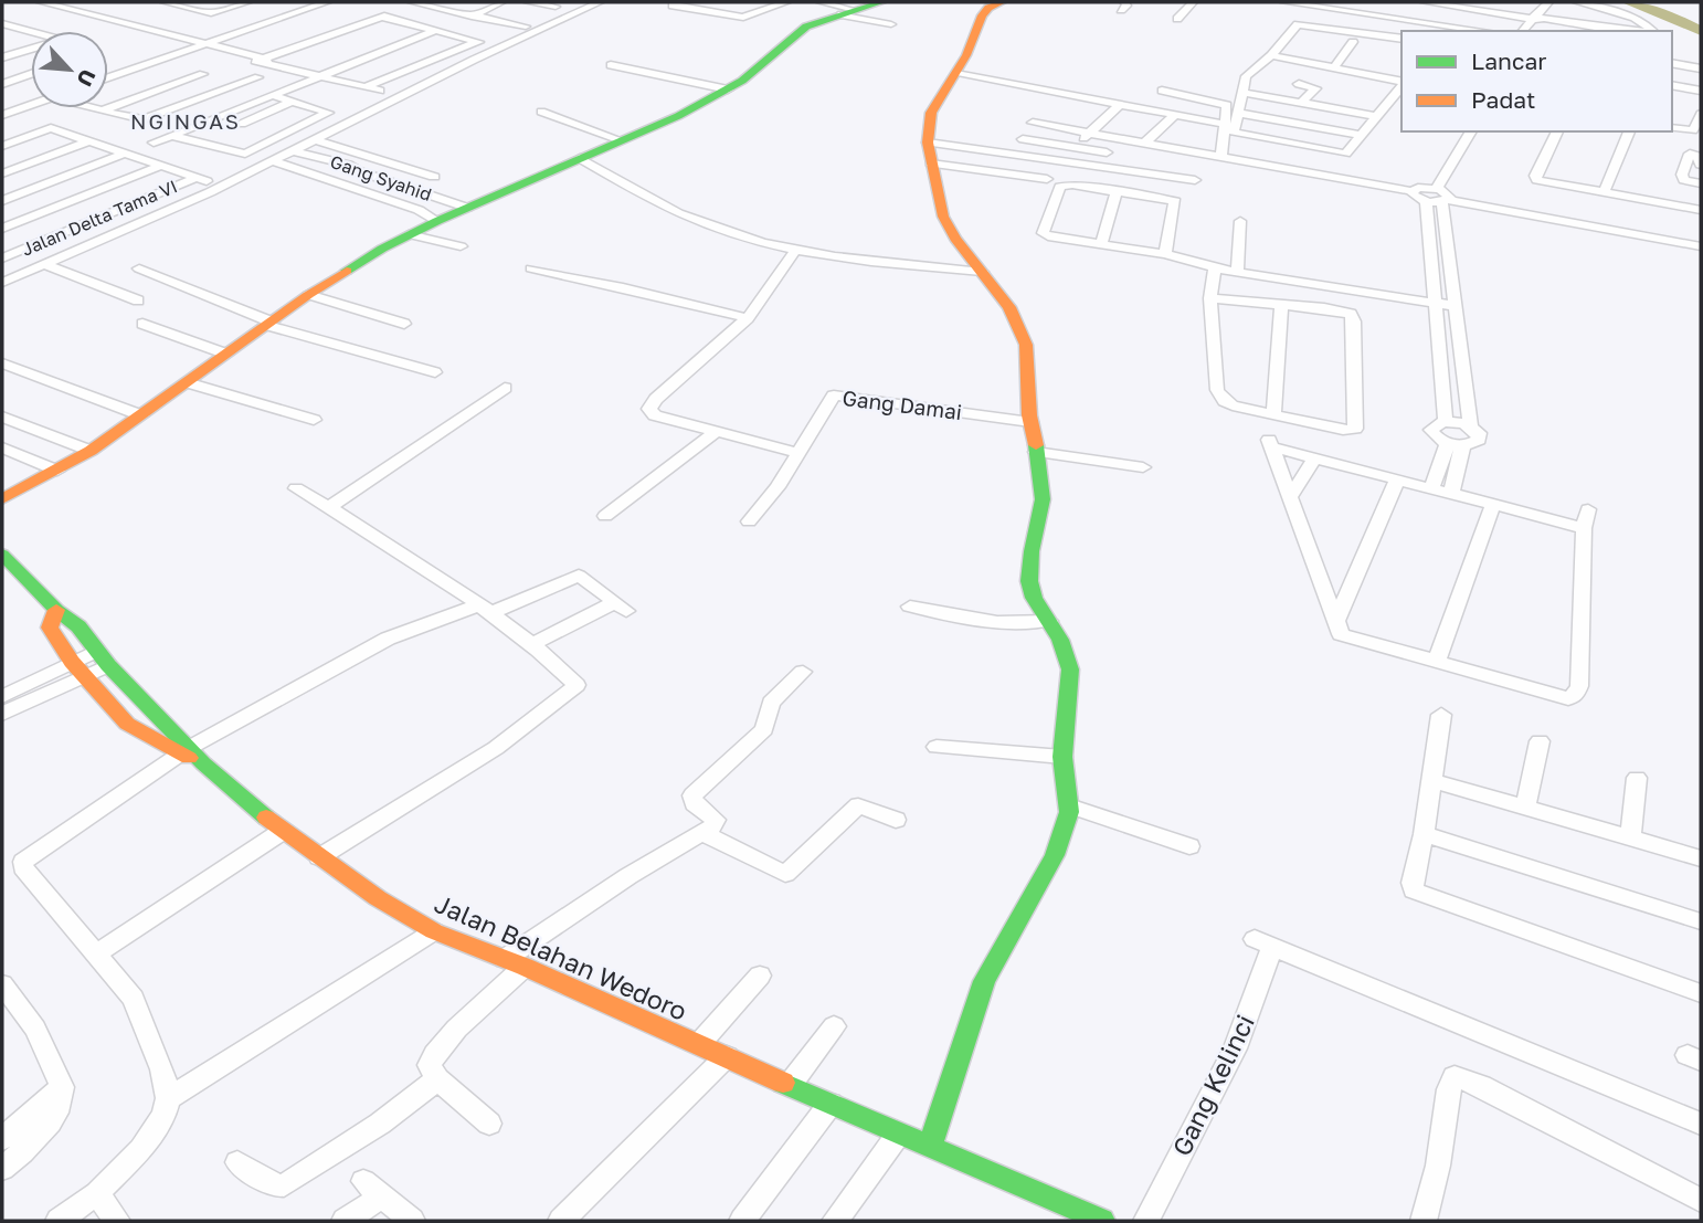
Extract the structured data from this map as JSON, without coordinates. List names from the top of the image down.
{
  "streets": {
    "street": [
      "Gang Syahid",
      "Jalan Delta Tama VI",
      "Gang Damai",
      "Jalan Belahan Wedoro",
      "Gang Kelinci"
    ]
  },
  "districts": ["NGINGAS"],
  "legend": ["Lancar", "Padat"],
  "north": "bottom right"
}
